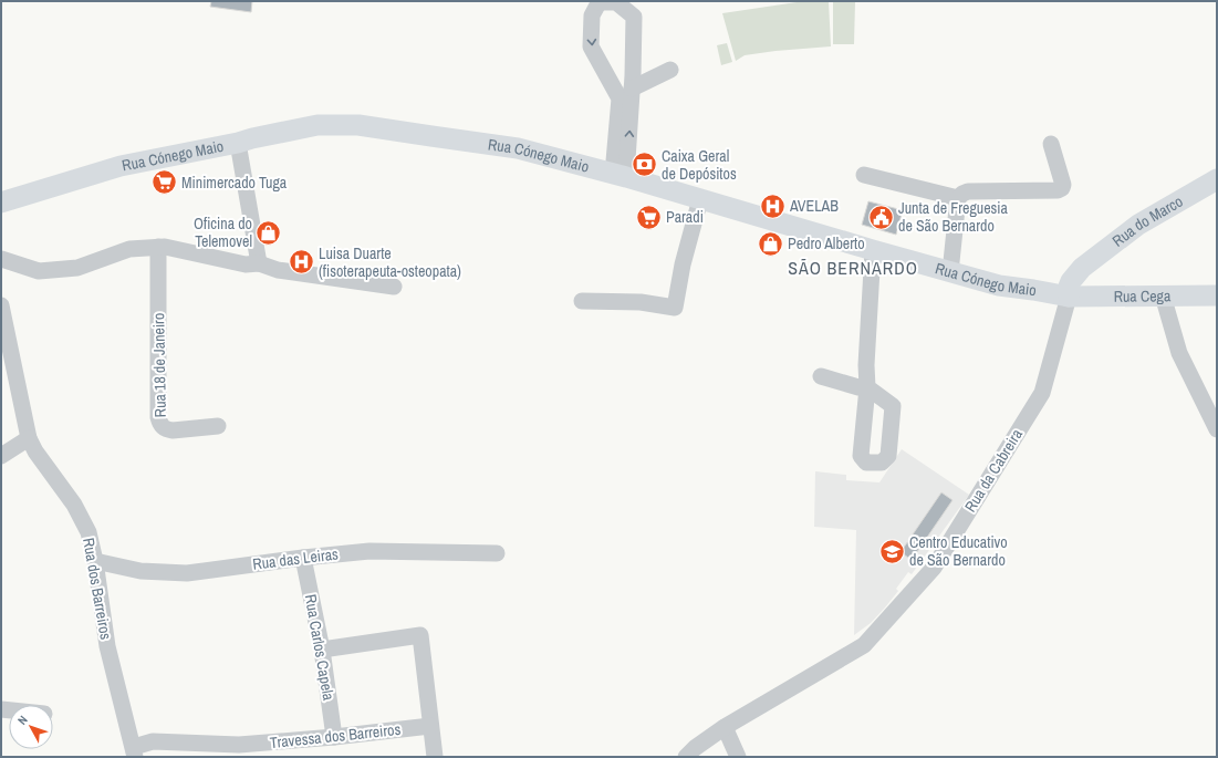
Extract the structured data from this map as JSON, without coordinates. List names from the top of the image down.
{
  "streets": {
    "main road": ["Rua Cónego Maio", "Rua do Marco", "Rua Cega"],
    "street": [
      "Rua 18 de Janeiro",
      "Rua da Cabreira",
      "Rua das Leiras",
      "Rua dos Barreiros",
      "Rua Carlos Capela",
      "Travessa dos Barreiros"
    ]
  },
  "crossings": [
    ["Rua Cónego Maio", "Rua Cega"],
    ["Rua Cónego Maio", "Rua da Cabreira"],
    ["Rua Cega", "Rua da Cabreira"],
    ["Rua das Leiras", "Rua dos Barreiros"],
    ["Rua das Leiras", "Rua Carlos Capela"],
    ["Rua dos Barreiros", "Travessa dos Barreiros"],
    ["Rua Carlos Capela", "Travessa dos Barreiros"]
  ],
  "districts": ["SÃO BERNARDO"],
  "places": {
    "bank": ["Caixa Geral de Depósitos"],
    "supermarket": ["Minimercado Tuga", "Paradi"],
    "hospital": ["AVELAB", "Luisa Duarte (fisoterapeuta-osteopata)"],
    "public building": ["Junta de Freguesia de São Bernardo"],
    "shop": ["Oficina do Telemovel", "Pedro Alberto"],
    "school or university": ["Centro Educativo de São Bernardo"]
  },
  "north": "top left"
}
